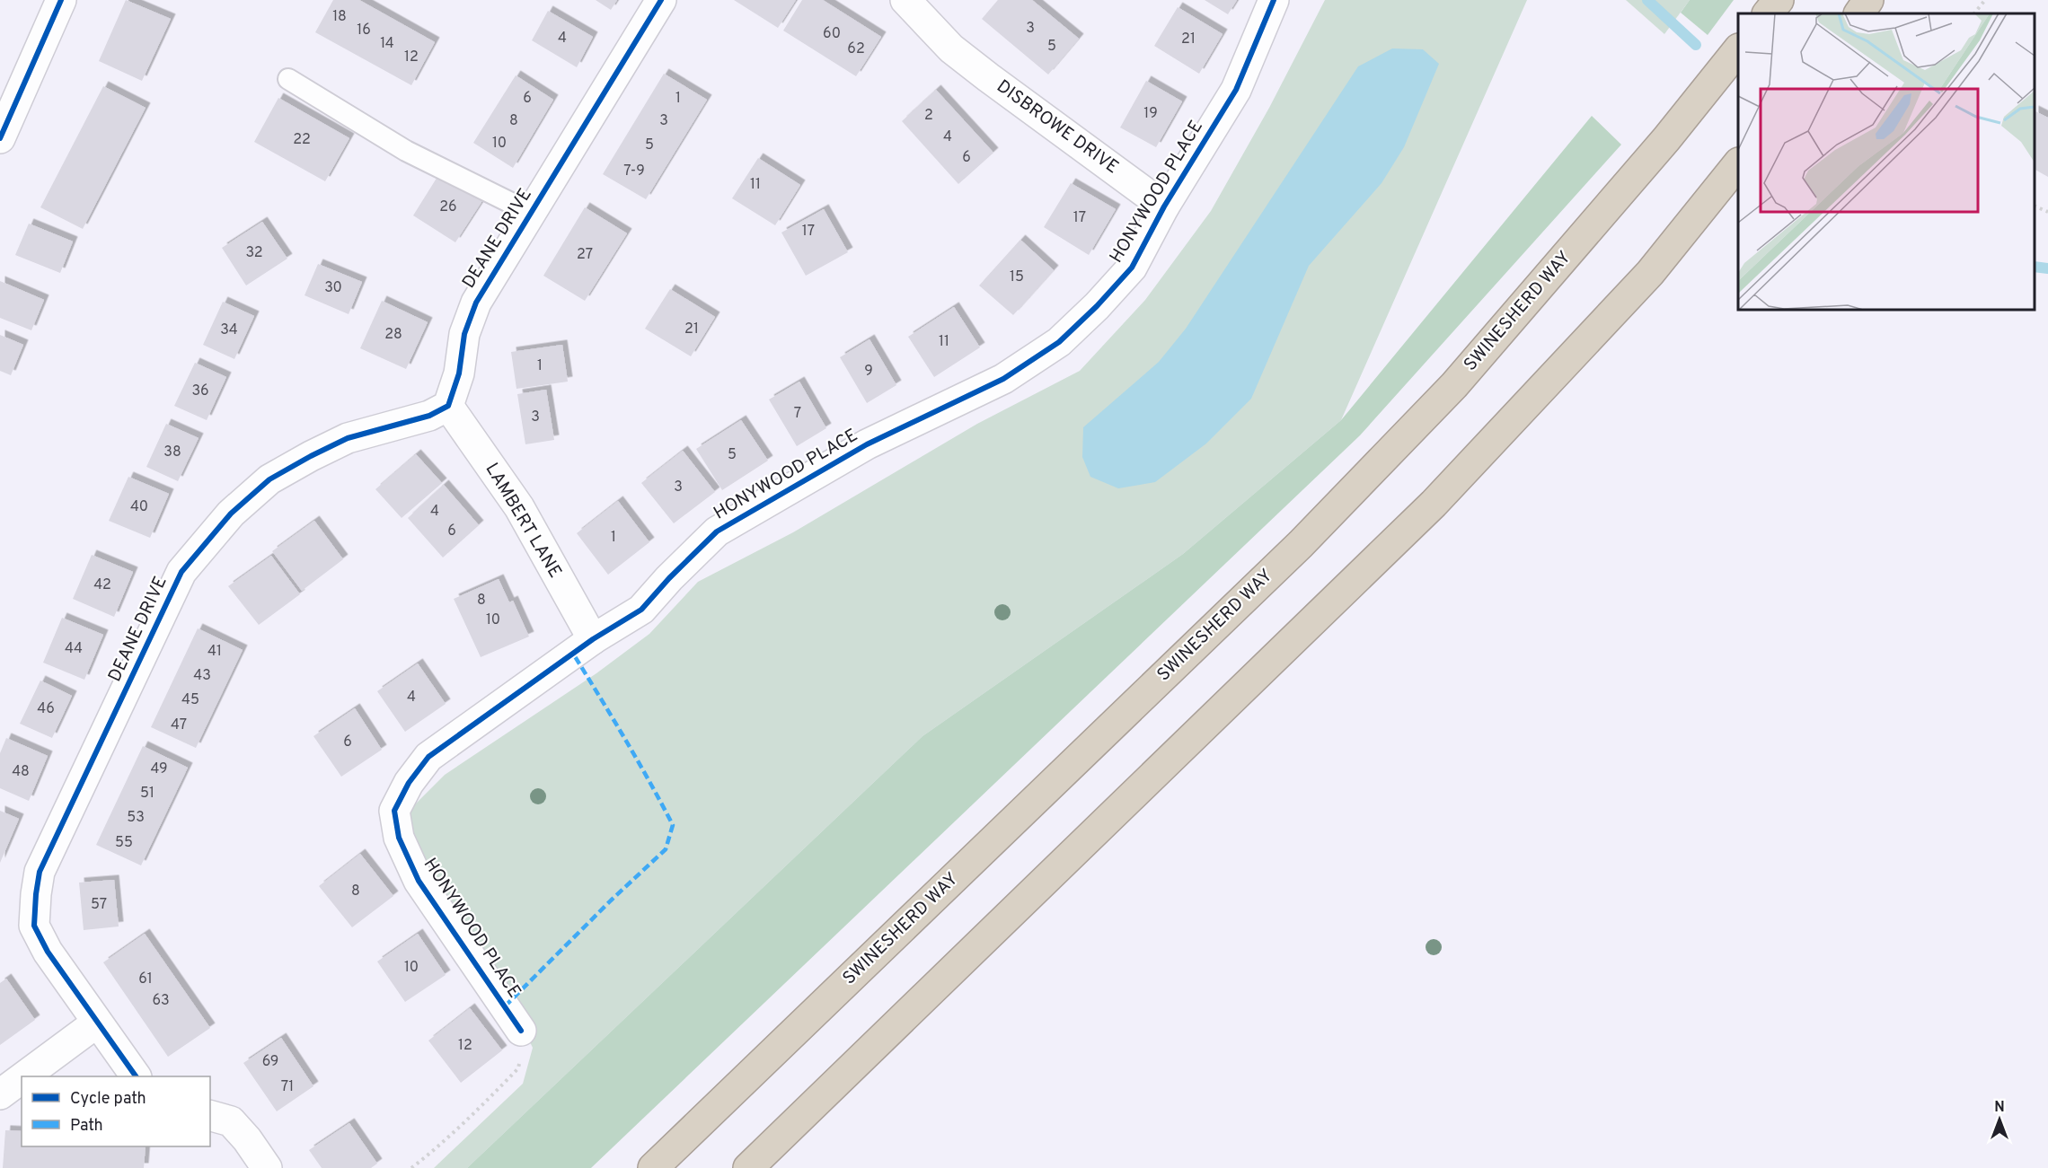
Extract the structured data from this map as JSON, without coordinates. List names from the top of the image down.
{
  "streets": {
    "highway": ["SWINESHERD WAY"],
    "street": [
      "DISBROWE DRIVE",
      "HONYWOOD PLACE",
      "DEANE DRIVE",
      "LAMBERT LANE"
    ]
  },
  "crossings": [
    ["DISBROWE DRIVE", "HONYWOOD PLACE"],
    ["HONYWOOD PLACE", "LAMBERT LANE"],
    ["DEANE DRIVE", "LAMBERT LANE"]
  ],
  "house_numbers": [
    "18",
    "3",
    "16",
    "60",
    "4",
    "21",
    "14",
    "5",
    "62",
    "12",
    "6",
    "1",
    "19",
    "2",
    "8",
    "3",
    "4",
    "22",
    "10",
    "5",
    "6",
    "7-9",
    "11",
    "26",
    "17",
    "17",
    "32",
    "27",
    "15",
    "30",
    "21",
    "34",
    "28",
    "11",
    "1",
    "9",
    "36",
    "7",
    "3",
    "38",
    "5",
    "3",
    "40",
    "4",
    "6",
    "1",
    "42",
    "8",
    "10",
    "44",
    "41",
    "43",
    "4",
    "45",
    "46",
    "47",
    "6",
    "49",
    "48",
    "51",
    "53",
    "55",
    "8",
    "57",
    "10",
    "61",
    "63",
    "12",
    "69",
    "71"
  ],
  "legend": ["Cycle path", "Path"],
  "north": "top"
}
